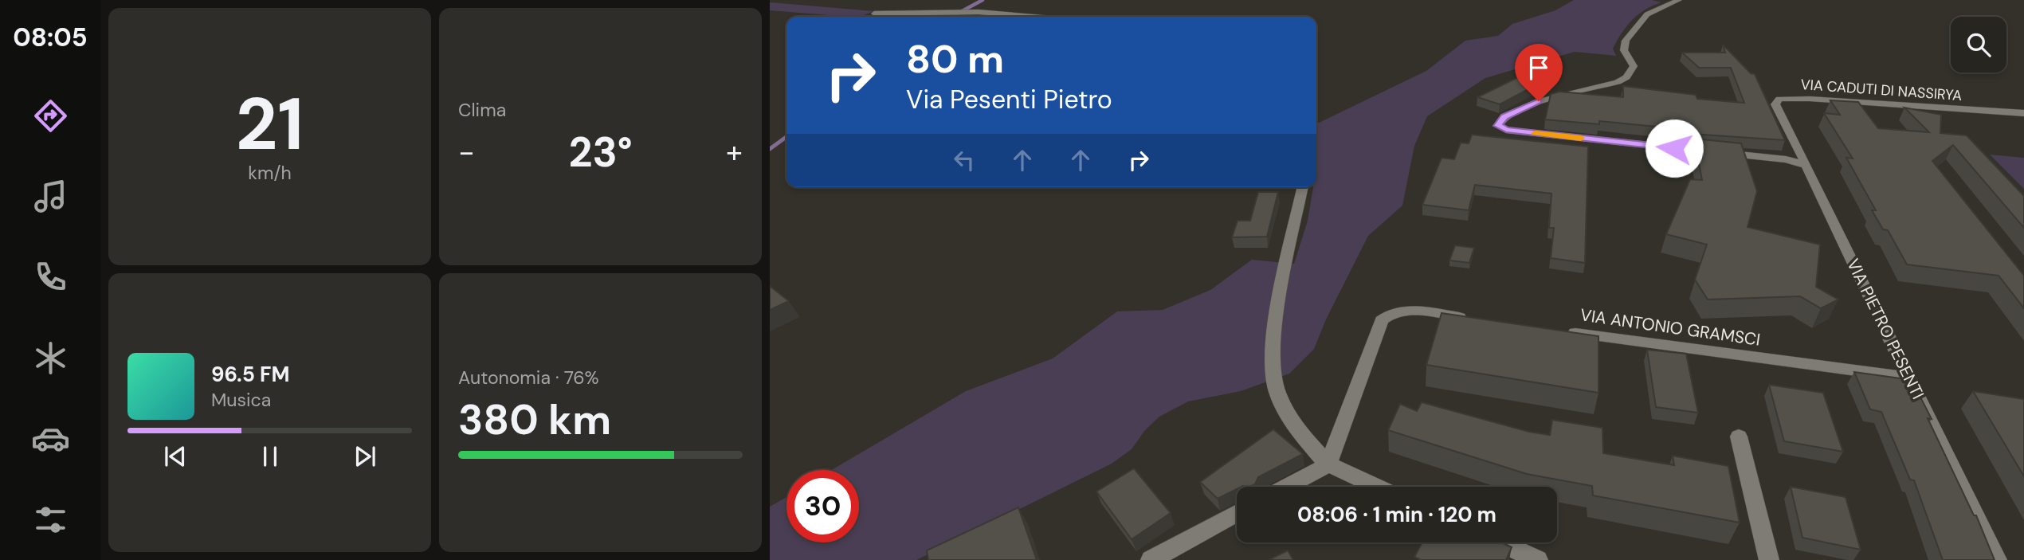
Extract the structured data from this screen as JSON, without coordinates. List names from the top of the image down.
{
  "streets": {
    "street": ["VIA CADUTI DI NASSIRYA", "VIA ANTONIO GRAMSCI", "VIA PIETRO PESENTI"]
  },
  "crossings": [
    ["VIA CADUTI DI NASSIRYA", "VIA PIETRO PESENTI"],
    ["VIA ANTONIO GRAMSCI", "VIA PIETRO PESENTI"]
  ],
  "page": {
    "tabs": "08:05",
    "tile": [
      ["21", "km/h"],
      "Clima",
      ["Autonomia · 76%", "380 km"]
    ],
    "turn": ["80 m", "Via Pesenti Pietro"],
    "heat": ["−", "23°", "+"],
    "song": ["96.5 FM", "Musica"],
    "limit": "30",
    "trip": "08:06 · 1 min · 120 m"
  }
}
